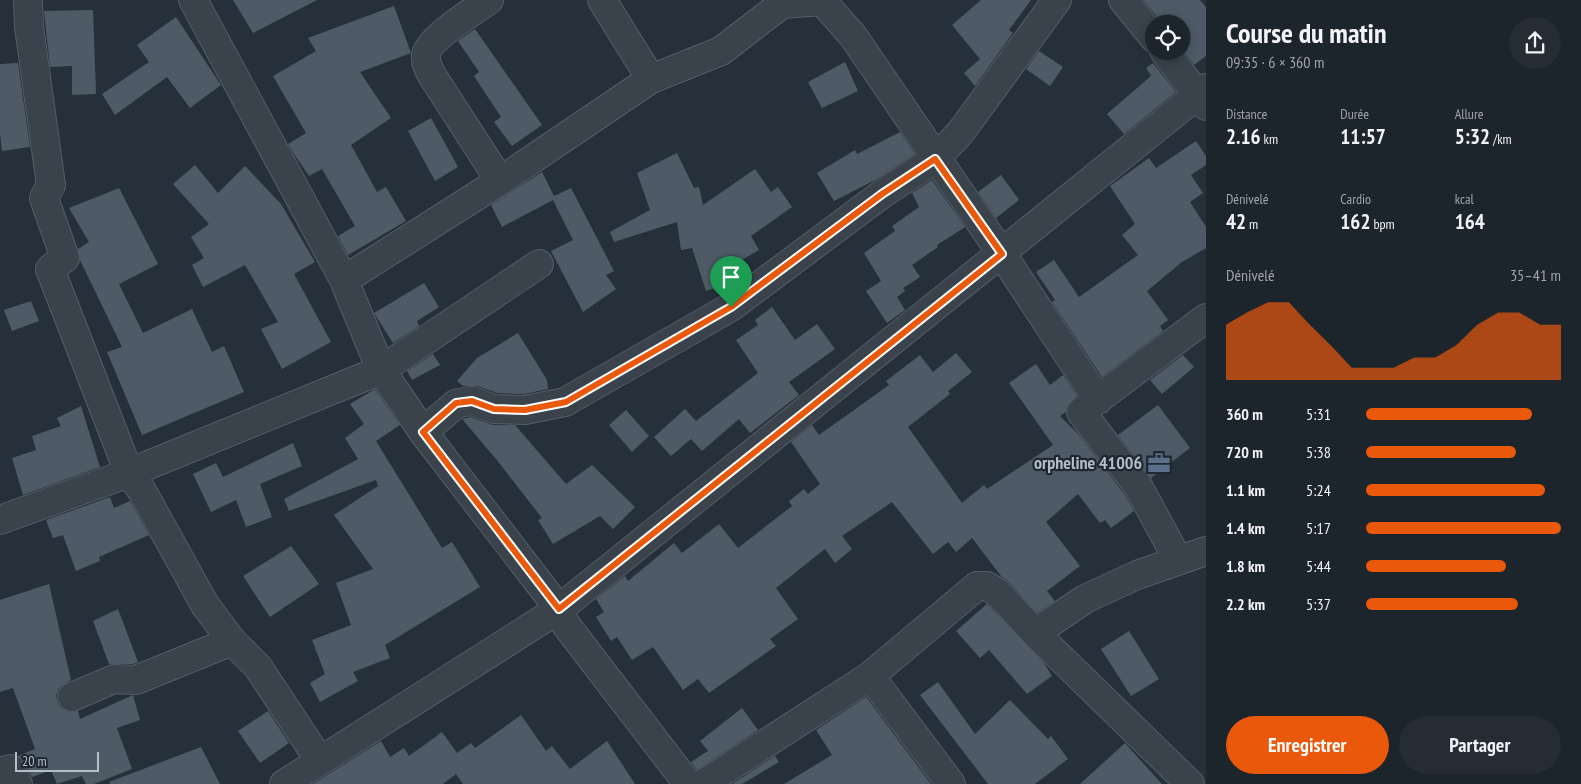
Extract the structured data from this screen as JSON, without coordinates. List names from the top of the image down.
{
  "places": {
    "office": ["orpheline 41006"]
  },
  "scale_bar": "20 m",
  "page": {
    "heading": ["Course du matin", "09:35 · 6 × 360 m"],
    "stats": [
      ["Distance", "2.16 km"],
      ["Durée", "11:57"],
      ["Allure", "5:32 /km"],
      ["Dénivelé", "42 m"],
      ["Cardio", "162 bpm"],
      ["kcal", "164"]
    ],
    "chart": ["Dénivelé", "35–41 m"],
    "list": [
      {
        "name": "360 m",
        "note": "5:31"
      },
      {
        "name": "720 m",
        "note": "5:38"
      },
      {
        "name": "1.1 km",
        "note": "5:24"
      },
      {
        "name": "1.4 km",
        "note": "5:17"
      },
      {
        "name": "1.8 km",
        "note": "5:44"
      },
      {
        "name": "2.2 km",
        "note": "5:37"
      }
    ],
    "buttons": ["Enregistrer", "Partager"],
    "scale": "20 m"
  }
}
